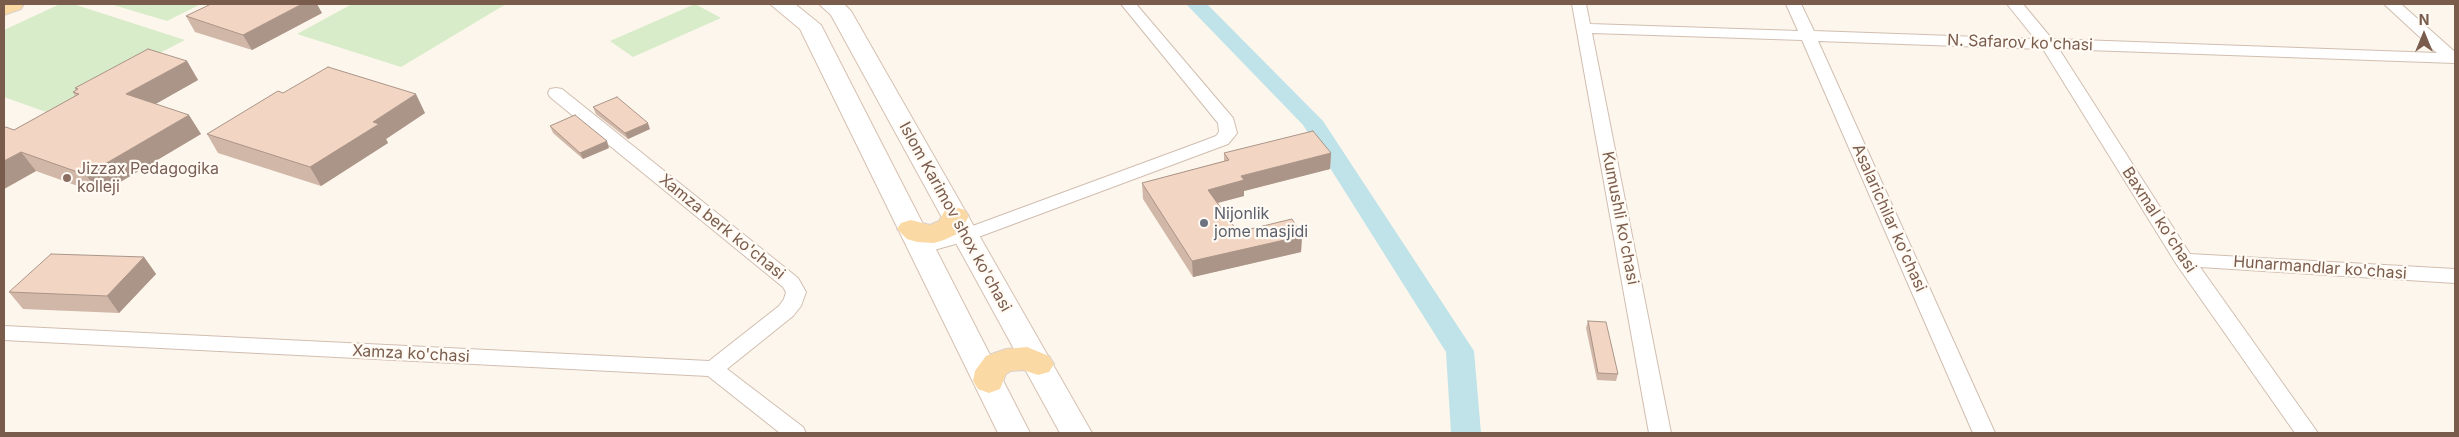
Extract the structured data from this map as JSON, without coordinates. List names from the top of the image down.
{
  "streets": {
    "main road": ["Islom Karimov shox ko'chasi"],
    "street": [
      "N. Safarov ko'chasi",
      "Kumushli ko'chasi",
      "Asalarichilar ko'chasi",
      "Baxmal ko'chasi",
      "Xamza berk ko'chasi",
      "Hunarmandlar ko'chasi",
      "Xamza ko'chasi"
    ]
  },
  "crossings": [
    ["N. Safarov ko'chasi", "Kumushli ko'chasi"],
    ["N. Safarov ko'chasi", "Asalarichilar ko'chasi"],
    ["N. Safarov ko'chasi", "Baxmal ko'chasi"],
    ["Baxmal ko'chasi", "Hunarmandlar ko'chasi"],
    ["Xamza berk ko'chasi", "Xamza ko'chasi"]
  ],
  "places": ["Jizzax Pedagogika kolleji", "Nijonlik jome masjidi"],
  "north": "top"
}
